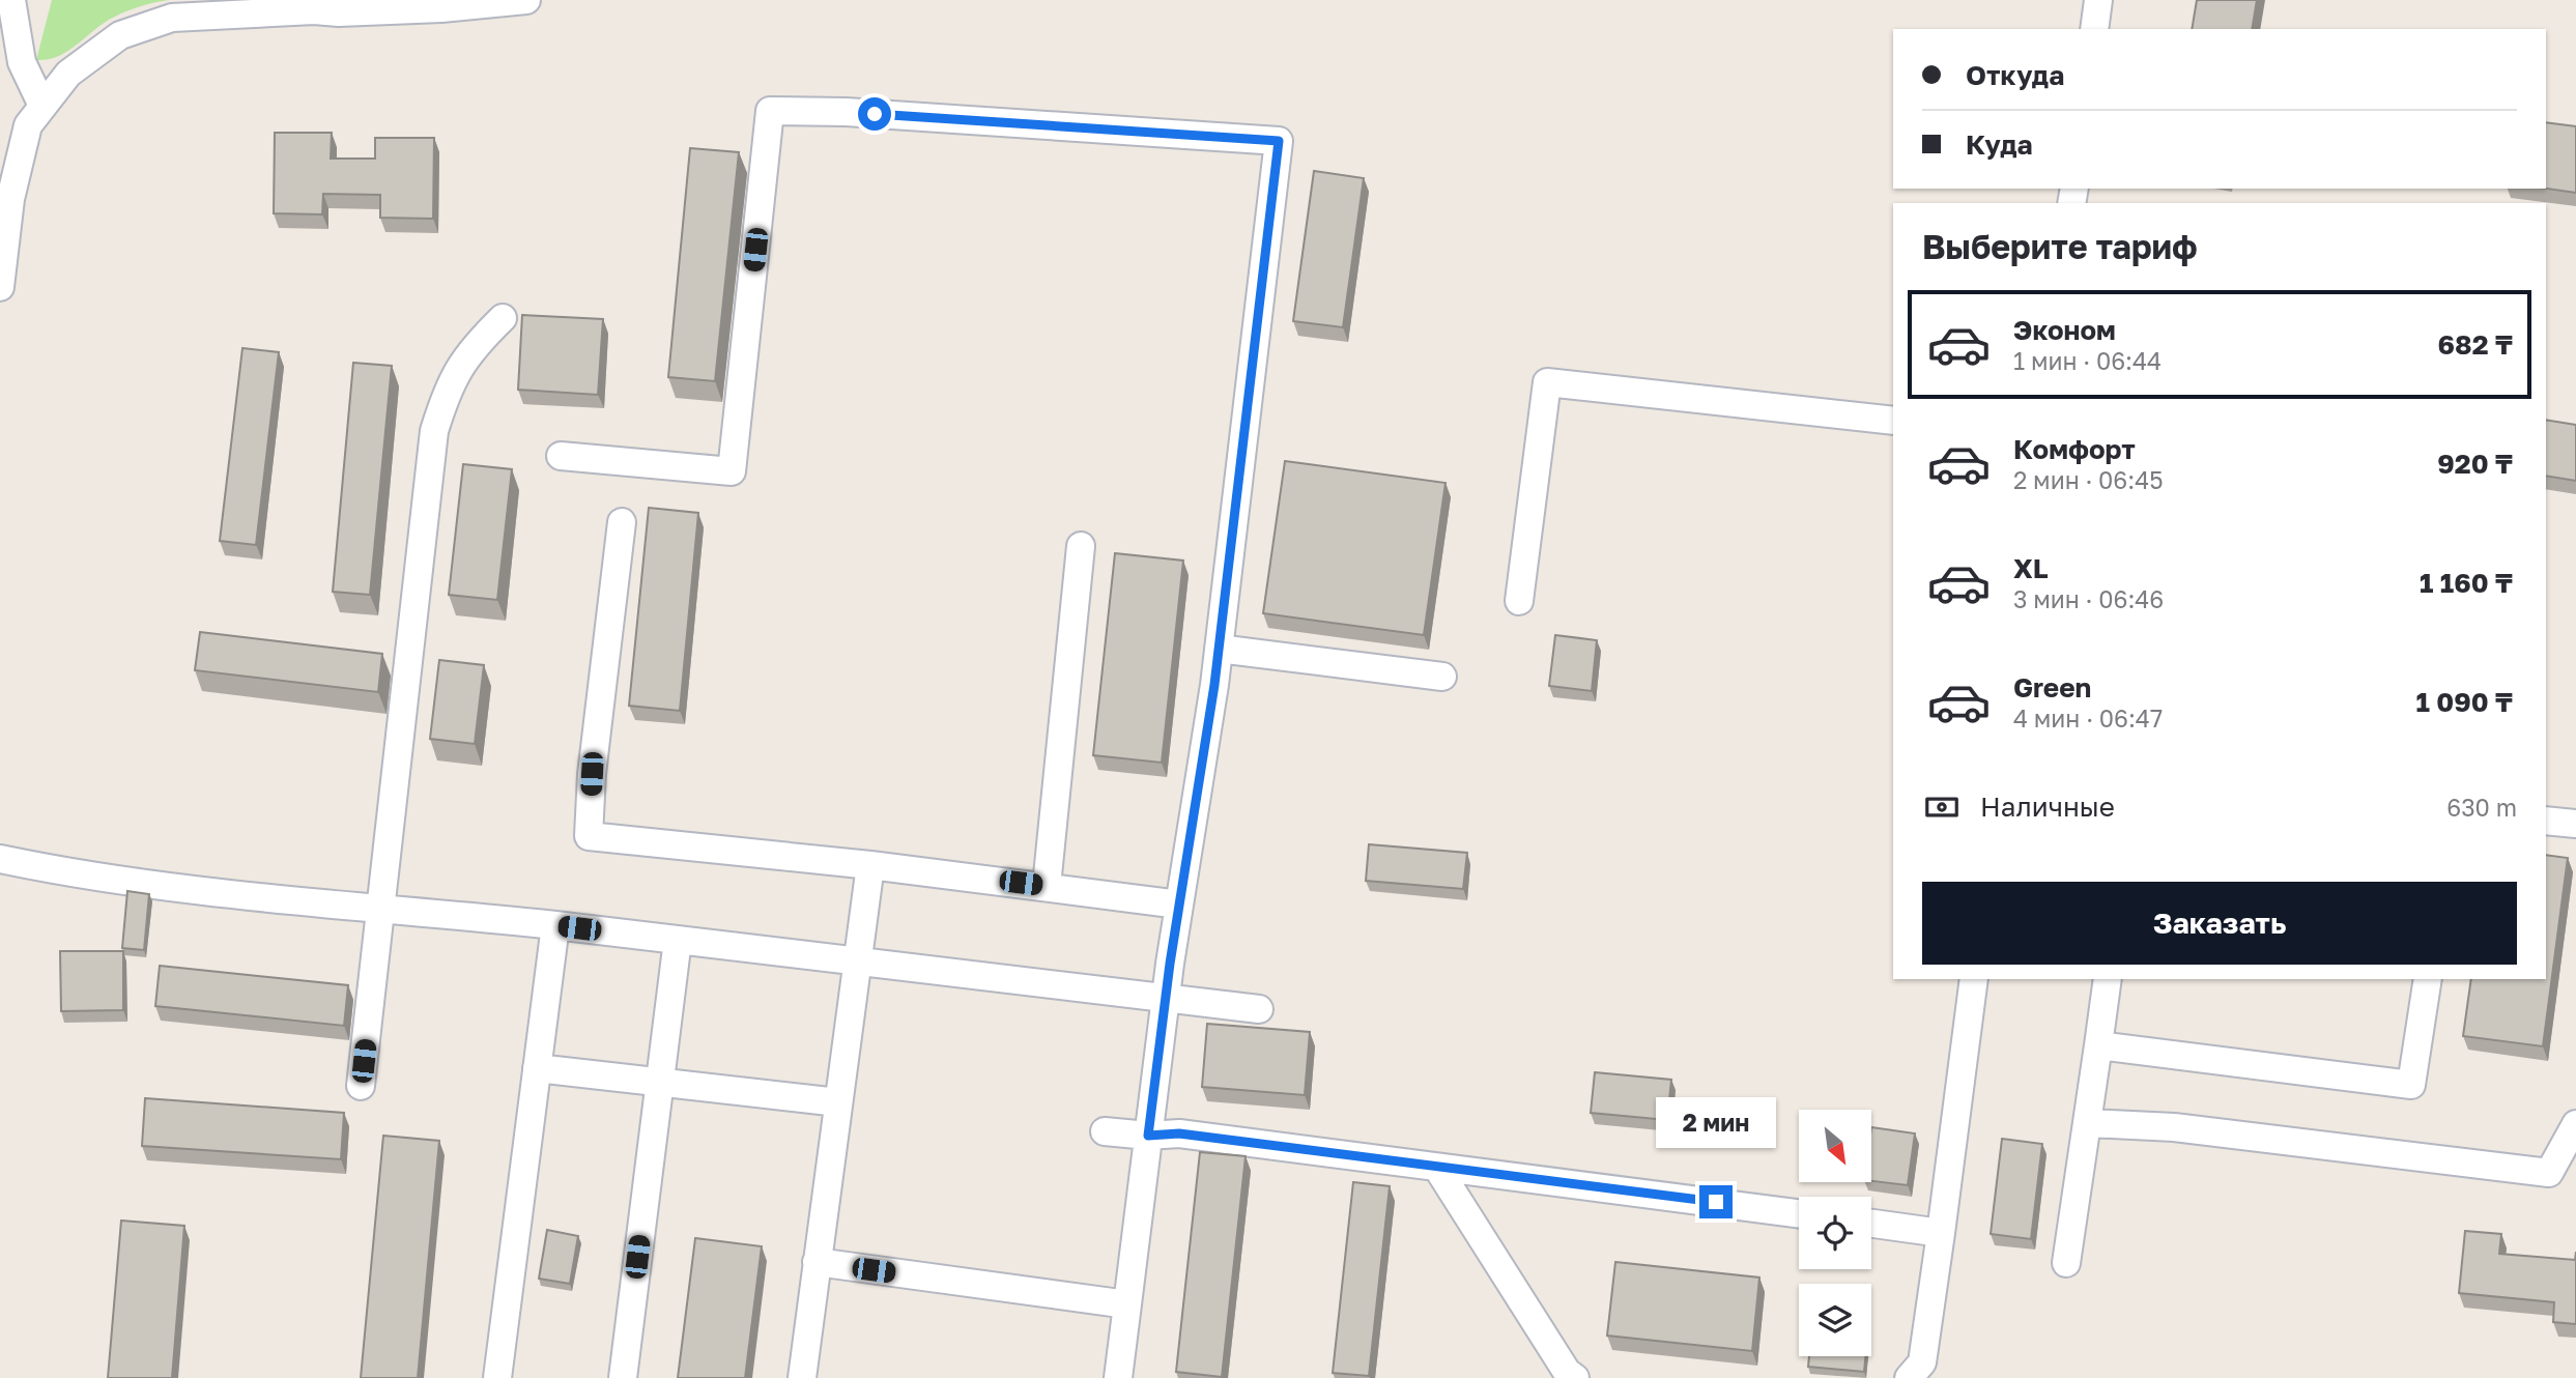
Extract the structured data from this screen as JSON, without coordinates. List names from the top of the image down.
{
  "north": "bottom right",
  "page": {
    "banner": ["Откуда", "Куда"],
    "heading": "Выберите тариф",
    "list": [
      {
        "name": "Эконом",
        "note": "1 мин · 06:44",
        "value": "682 ₸"
      },
      {
        "name": "Комфорт",
        "note": "2 мин · 06:45",
        "value": "920 ₸"
      },
      {
        "name": "XL",
        "note": "3 мин · 06:46",
        "value": "1 160 ₸"
      },
      {
        "name": "Green",
        "note": "4 мин · 06:47",
        "value": "1 090 ₸"
      }
    ],
    "pay": ["Наличные", "630 m"],
    "buttons": "Заказать",
    "bubble": "2 мин"
  }
}
